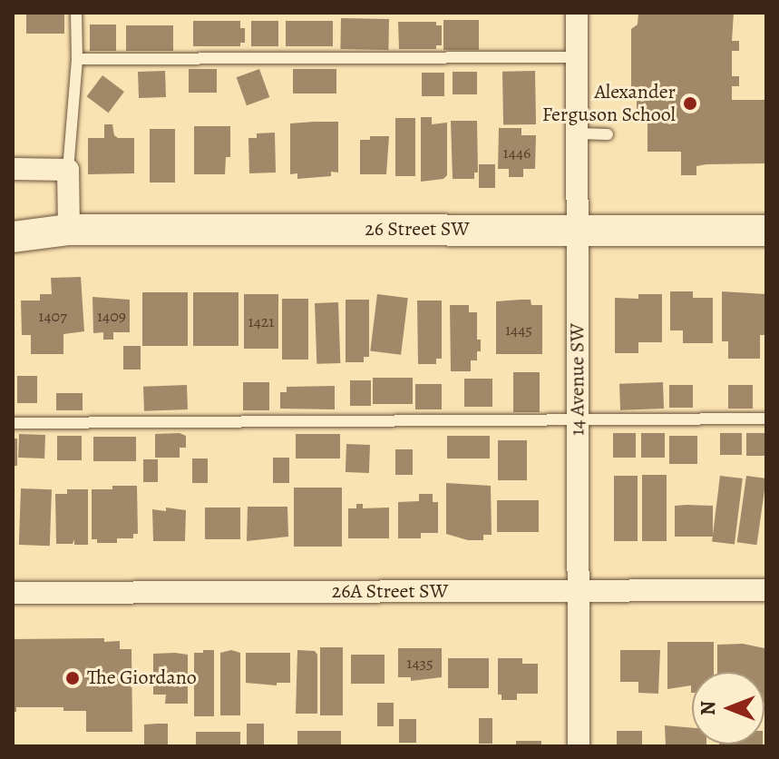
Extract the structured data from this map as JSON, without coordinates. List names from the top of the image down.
{
  "streets": {
    "street": ["26 Street SW", "14 Avenue SW", "26A Street SW"]
  },
  "crossings": [
    ["26 Street SW", "14 Avenue SW"],
    ["14 Avenue SW", "26A Street SW"]
  ],
  "places": ["Alexander Ferguson School", "The Giordano"],
  "house_numbers": [
    "1446",
    "1407",
    "1409",
    "1421",
    "1445",
    "1435"
  ],
  "north": "left"
}
